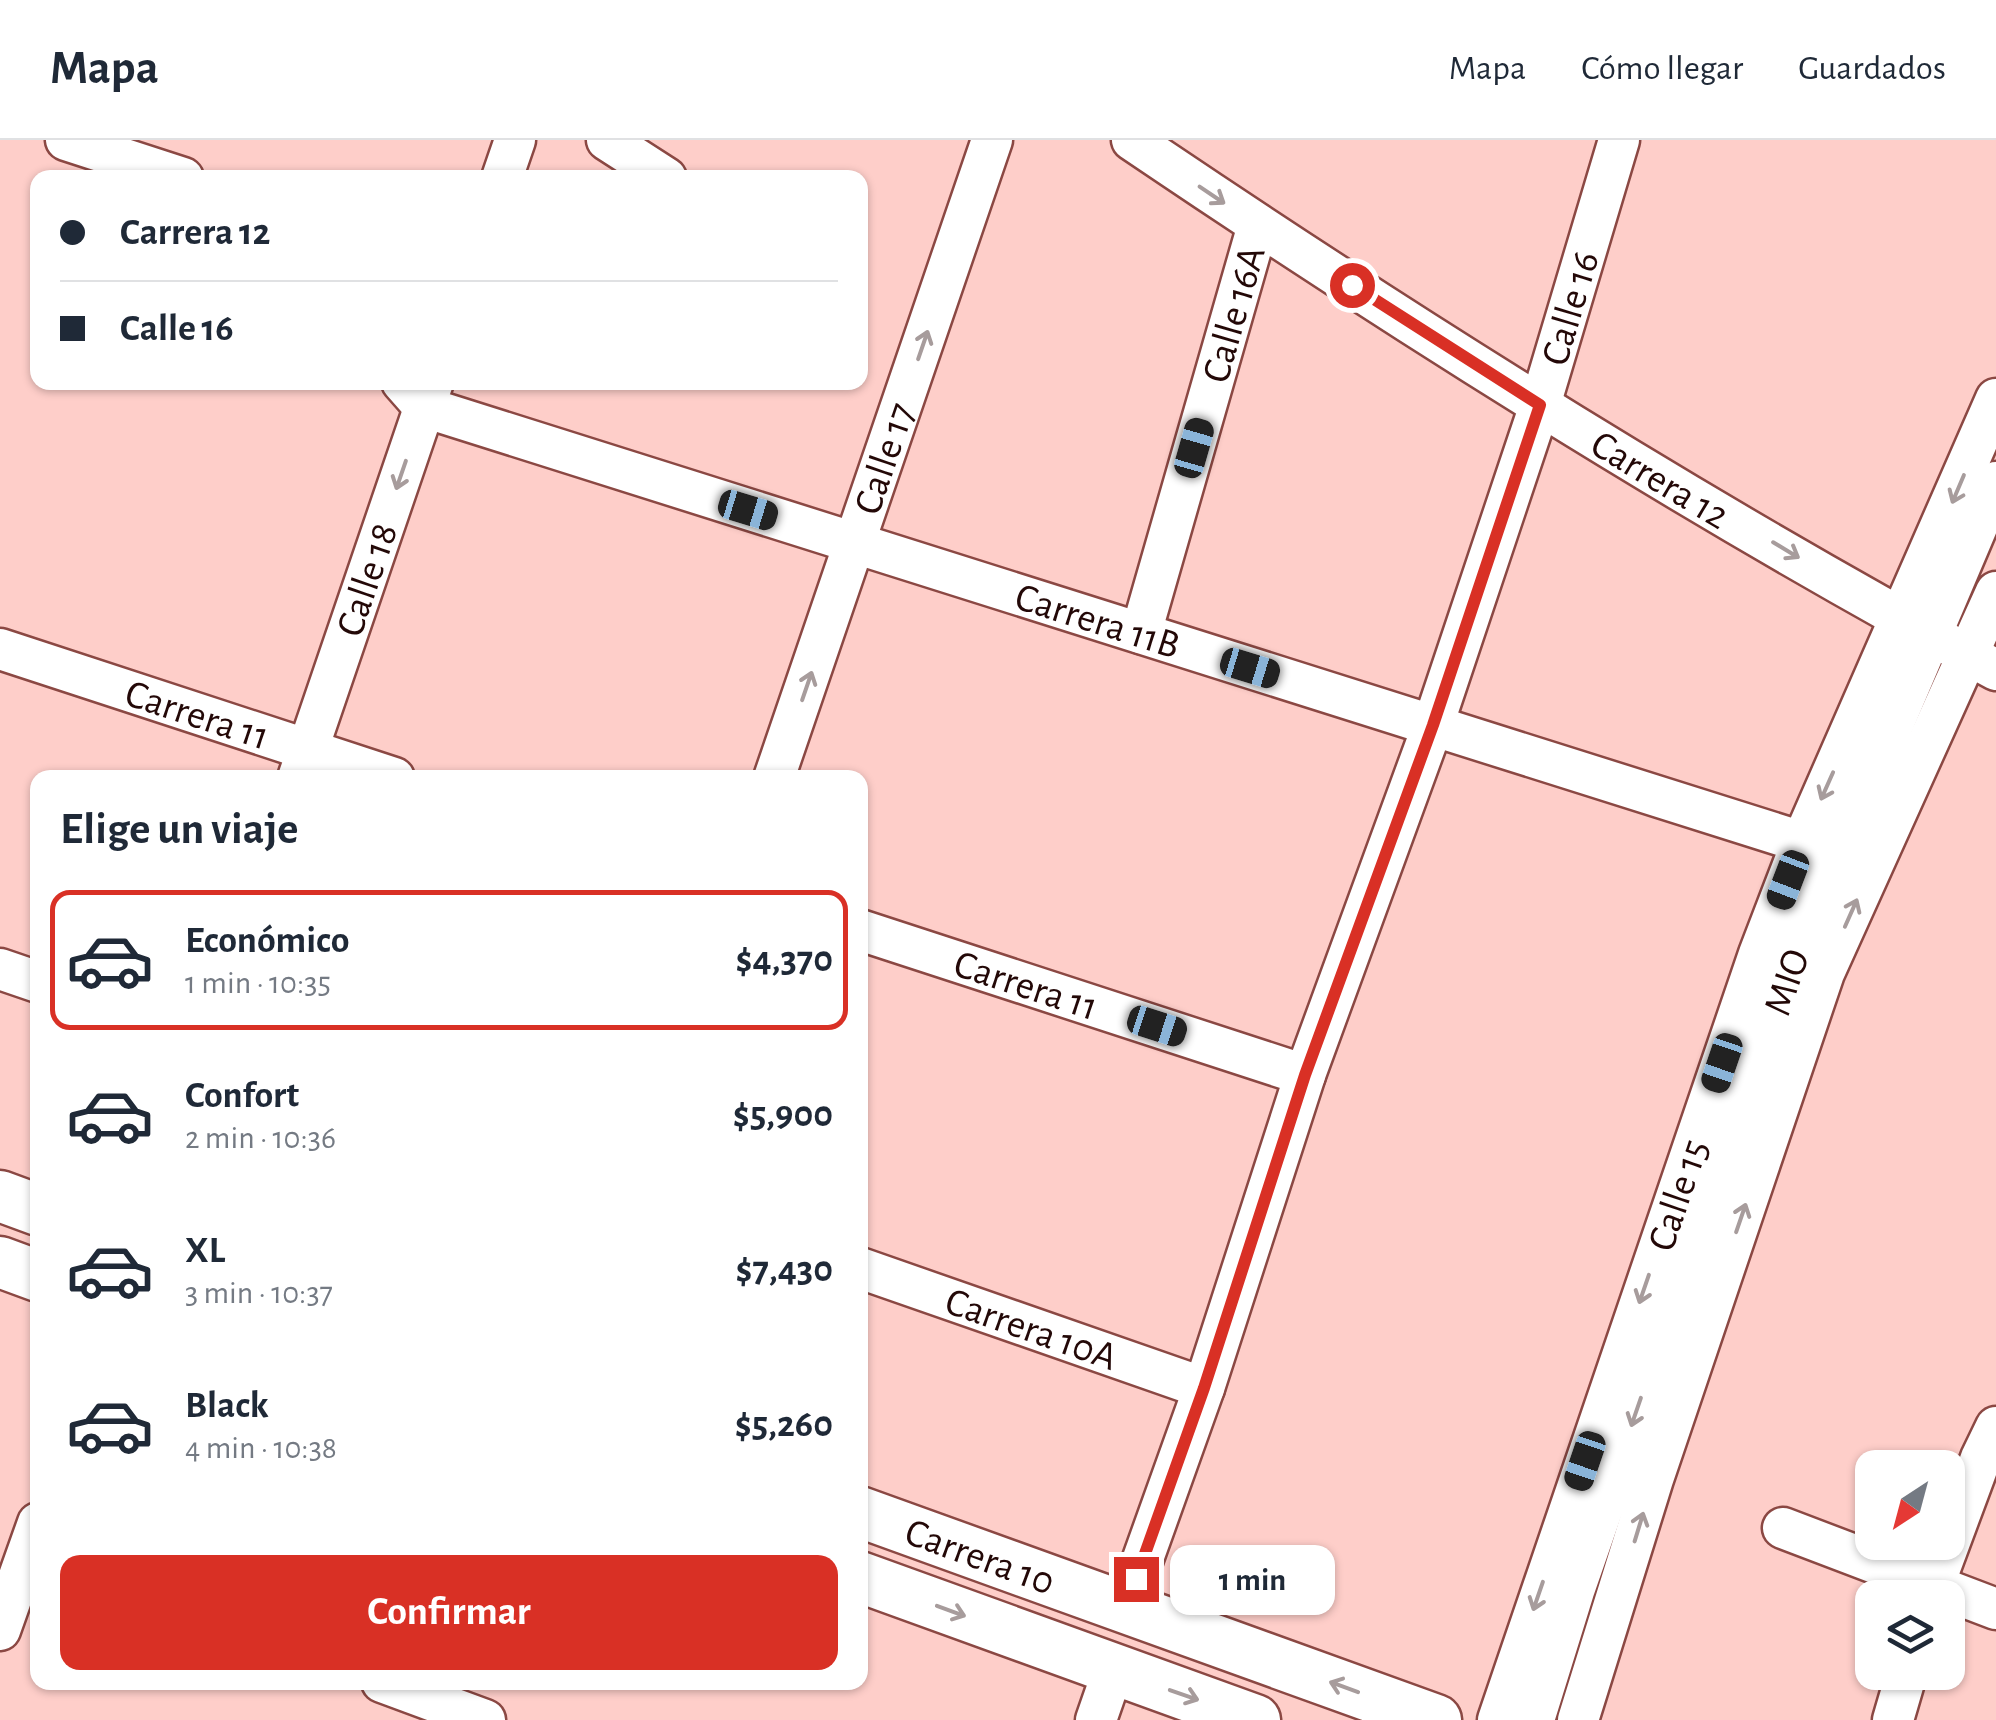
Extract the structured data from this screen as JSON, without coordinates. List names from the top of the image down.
{
  "streets": {
    "main road": ["Carrera 10"],
    "street": [
      "Calle 16",
      "Calle 16A",
      "Calle 17",
      "Carrera 12",
      "Calle 18",
      "Carrera 11B",
      "Carrera 11",
      "MIO",
      "Calle 15",
      "Carrera 10A"
    ]
  },
  "crossings": [
    ["Calle 16", "Carrera 12"],
    ["Calle 16", "Carrera 11B"],
    ["Calle 16", "Carrera 11"],
    ["Calle 16", "Carrera 10A"],
    ["Calle 16", "Carrera 10"],
    ["Calle 16A", "Carrera 12"],
    ["Calle 16A", "Carrera 11B"],
    ["Calle 17", "Carrera 11B"],
    ["Carrera 12", "MIO"],
    ["Carrera 12", "Calle 15"],
    ["Calle 18", "Carrera 11B"],
    ["Calle 18", "Carrera 11"],
    ["Carrera 11B", "Calle 15"],
    ["MIO", "Calle 15"]
  ],
  "one_way": [
    "Calle 17",
    "Carrera 12",
    "Calle 18",
    "MIO"
  ],
  "north": "bottom left",
  "page": {
    "header": "Mapa",
    "nav": ["Mapa", "Cómo llegar", "Guardados"],
    "banner": ["Carrera 12", "Calle 16"],
    "heading": "Elige un viaje",
    "list": [
      {
        "name": "Económico",
        "note": "1 min · 10:35",
        "value": "$4,370"
      },
      {
        "name": "Confort",
        "note": "2 min · 10:36",
        "value": "$5,900"
      },
      {
        "name": "XL",
        "note": "3 min · 10:37",
        "value": "$7,430"
      },
      {
        "name": "Black",
        "note": "4 min · 10:38",
        "value": "$5,260"
      }
    ],
    "buttons": "Confirmar",
    "bubble": "1 min"
  }
}
